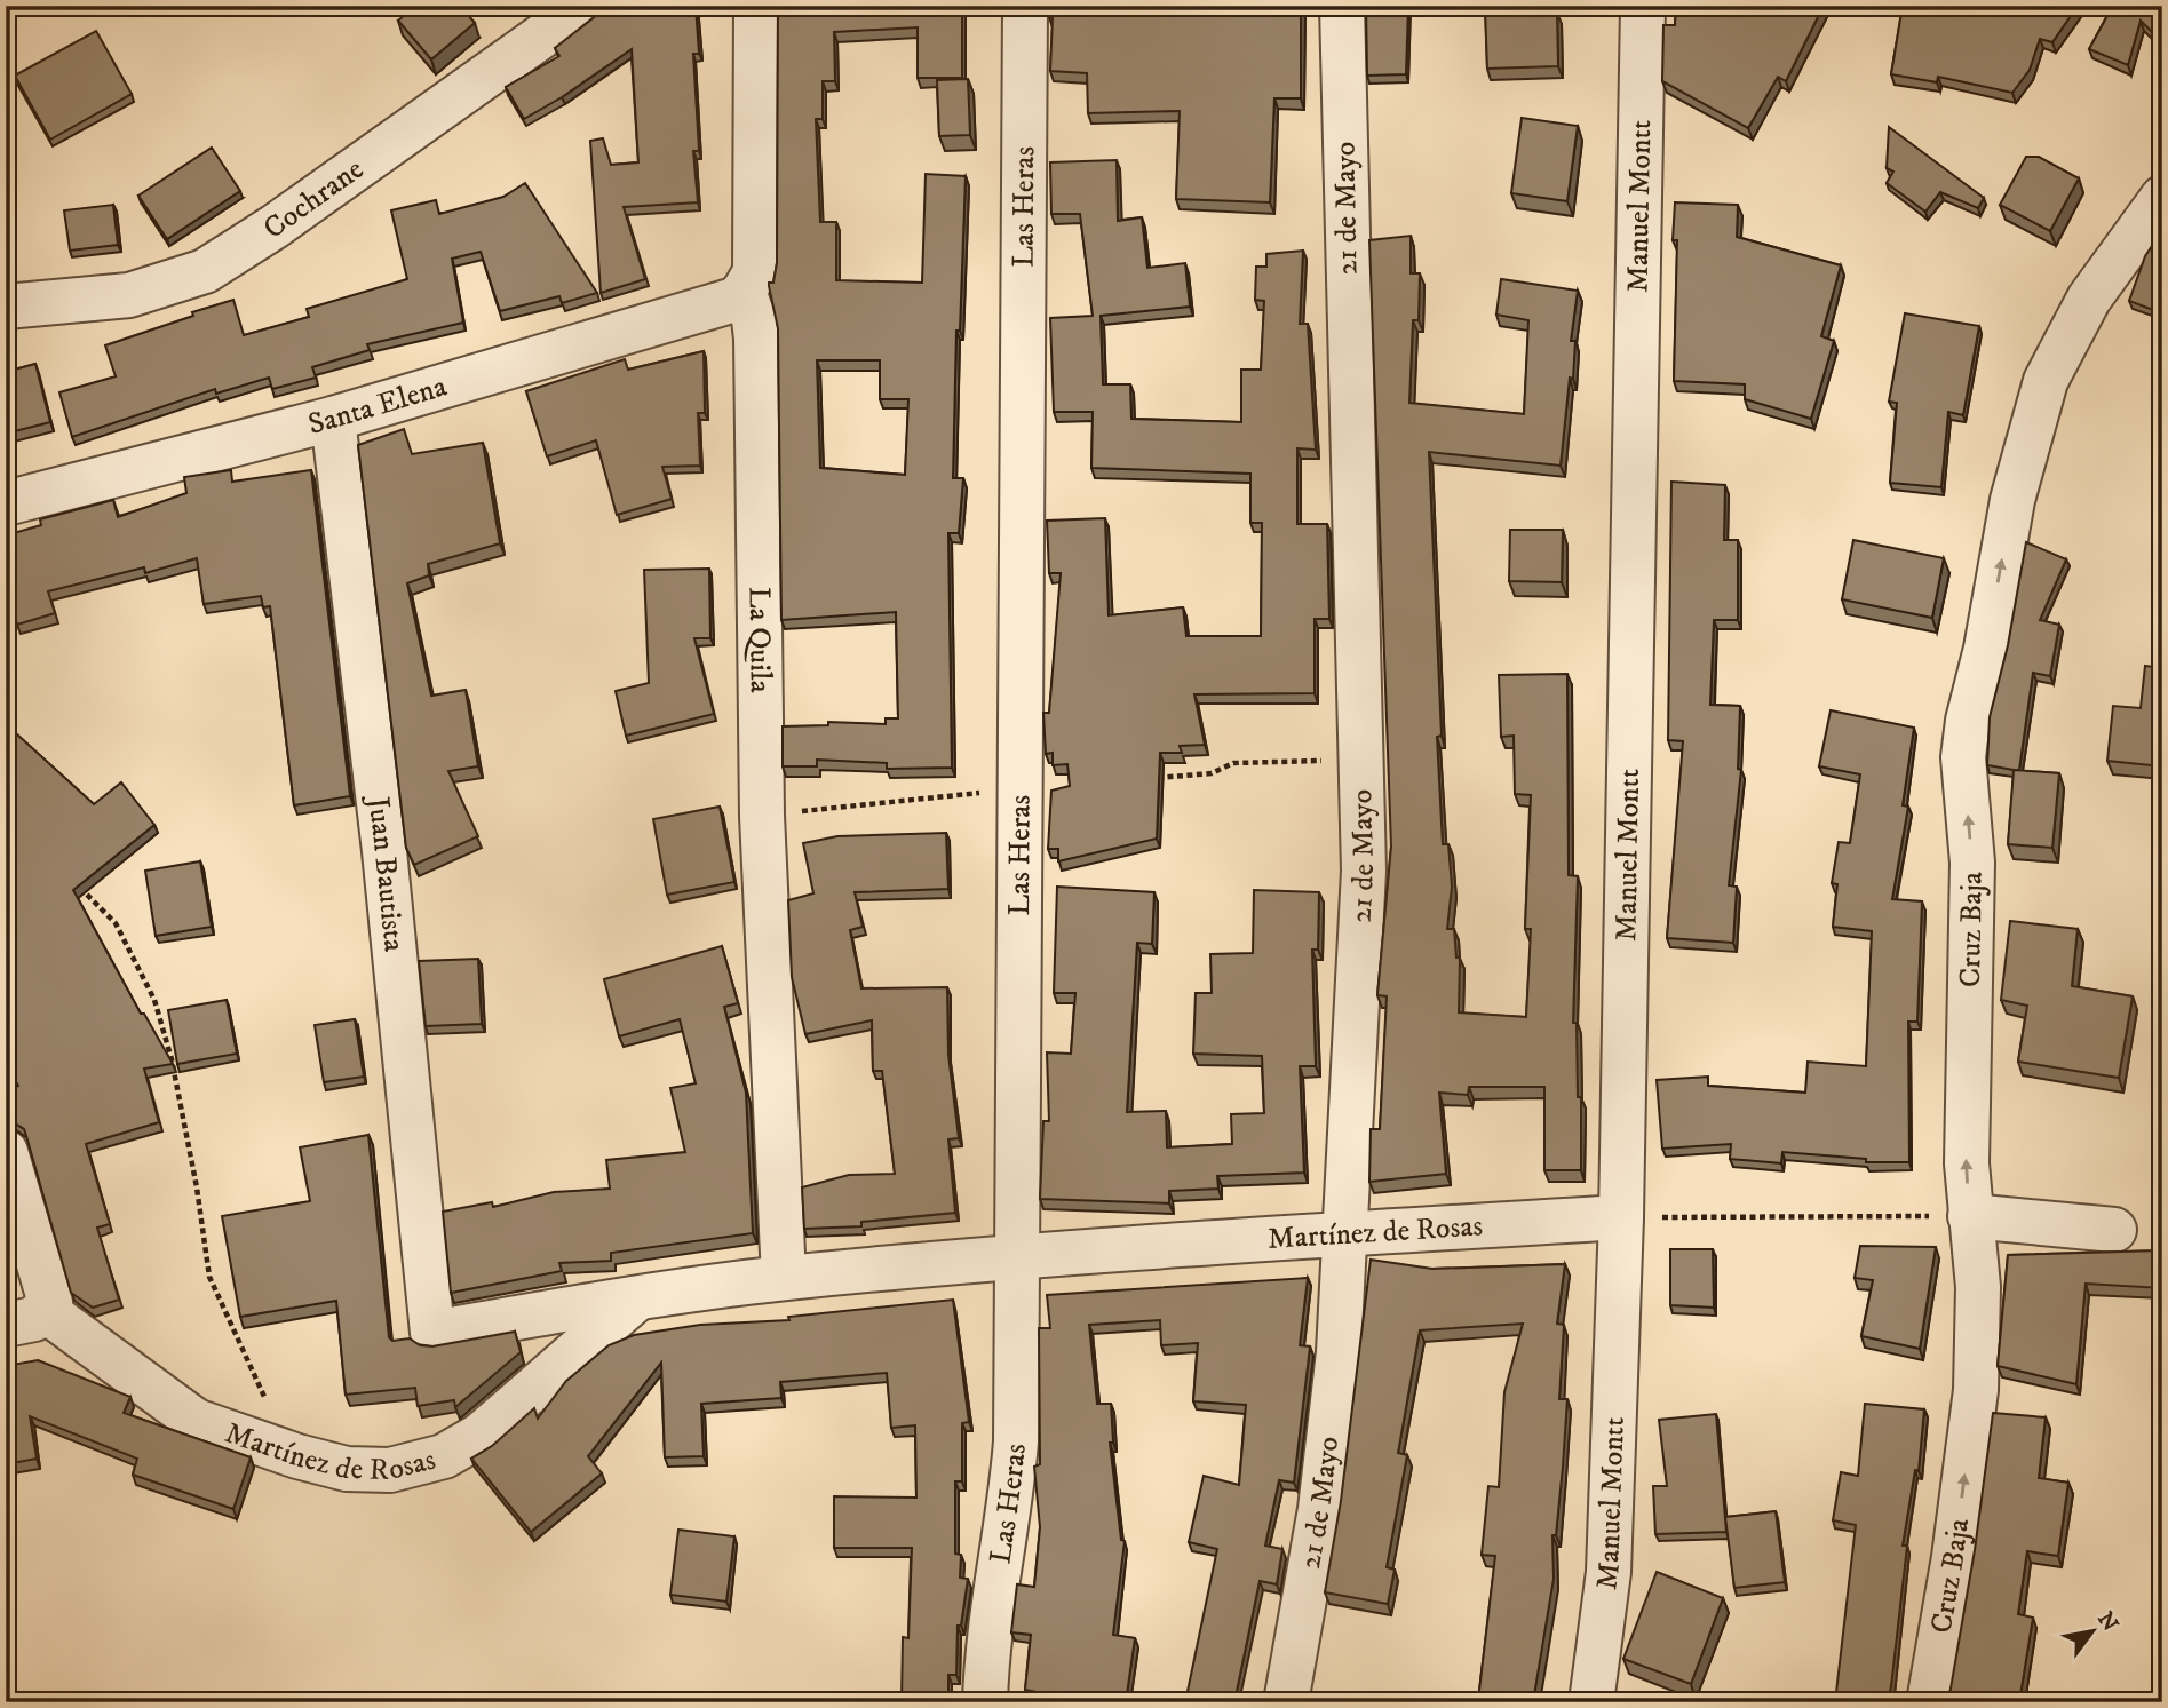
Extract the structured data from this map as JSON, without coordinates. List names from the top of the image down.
{
  "streets": {
    "street": [
      "Cochrane",
      "Las Heras",
      "Manuel Montt",
      "21 de Mayo",
      "Santa Elena",
      "La Quila",
      "Juan Bautista",
      "Cruz Baja",
      "Martínez de Rosas"
    ]
  },
  "crossings": [
    ["Las Heras", "Martínez de Rosas"],
    ["Manuel Montt", "Martínez de Rosas"],
    ["21 de Mayo", "Martínez de Rosas"],
    ["Santa Elena", "La Quila"],
    ["Santa Elena", "Juan Bautista"],
    ["La Quila", "Martínez de Rosas"],
    ["Juan Bautista", "Martínez de Rosas"]
  ],
  "one_way": ["Cruz Baja"],
  "north": "top right"
}
